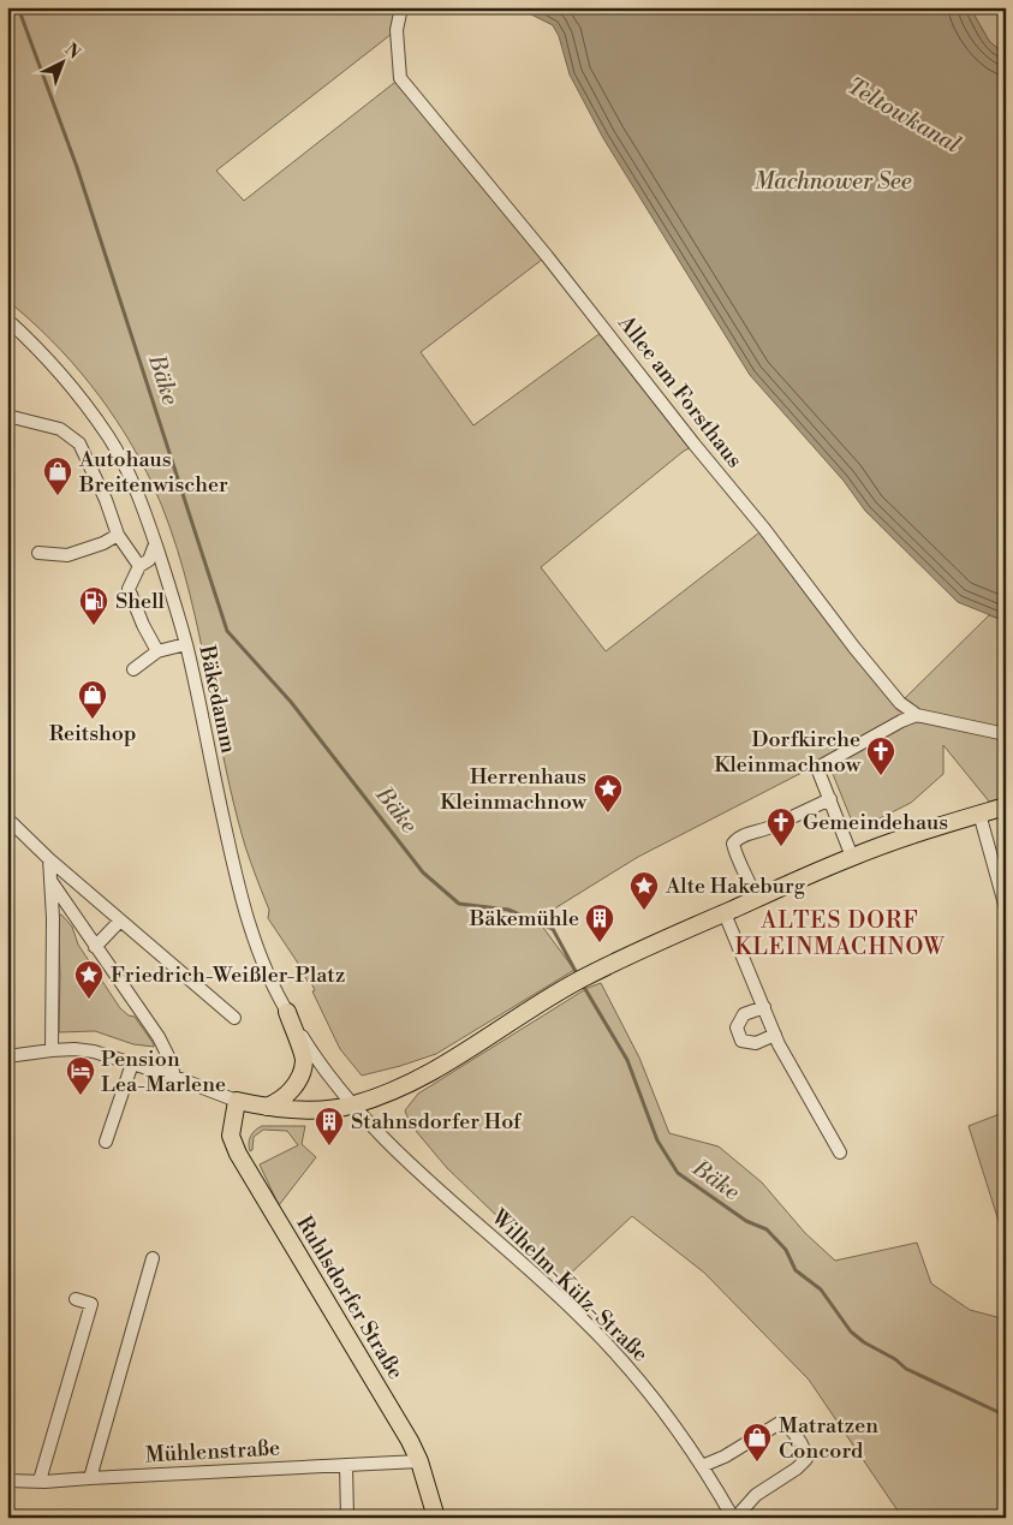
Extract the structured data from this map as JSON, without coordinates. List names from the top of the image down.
{
  "streets": {
    "main road": ["Ruhlsdorfer Straße"],
    "street": [
      "Allee am Forsthaus",
      "Bäkedamm",
      "Wilhelm-Külz-Straße",
      "Mühlenstraße"
    ]
  },
  "crossings": [
    ["Bäkedamm", "Wilhelm-Külz-Straße"],
    ["Ruhlsdorfer Straße", "Mühlenstraße"]
  ],
  "districts": ["ALTES DORF KLEINMACHNOW"],
  "water": ["Teltowkanal", "Machnower See", "Bäke"],
  "places": {
    "shop": ["Autohaus Breitenwischer", "Reitshop", "Matratzen Concord"],
    "fuel station": ["Shell"],
    "church": ["Dorfkirche Kleinmachnow", "Gemeindehaus"],
    "place": ["Herrenhaus Kleinmachnow", "Alte Hakeburg", "Friedrich-Weißler-Platz"],
    "building": ["Bäkemühle", "Stahnsdorfer Hof"],
    "hotel": ["Pension Lea-Marlene"]
  },
  "north": "top right"
}
